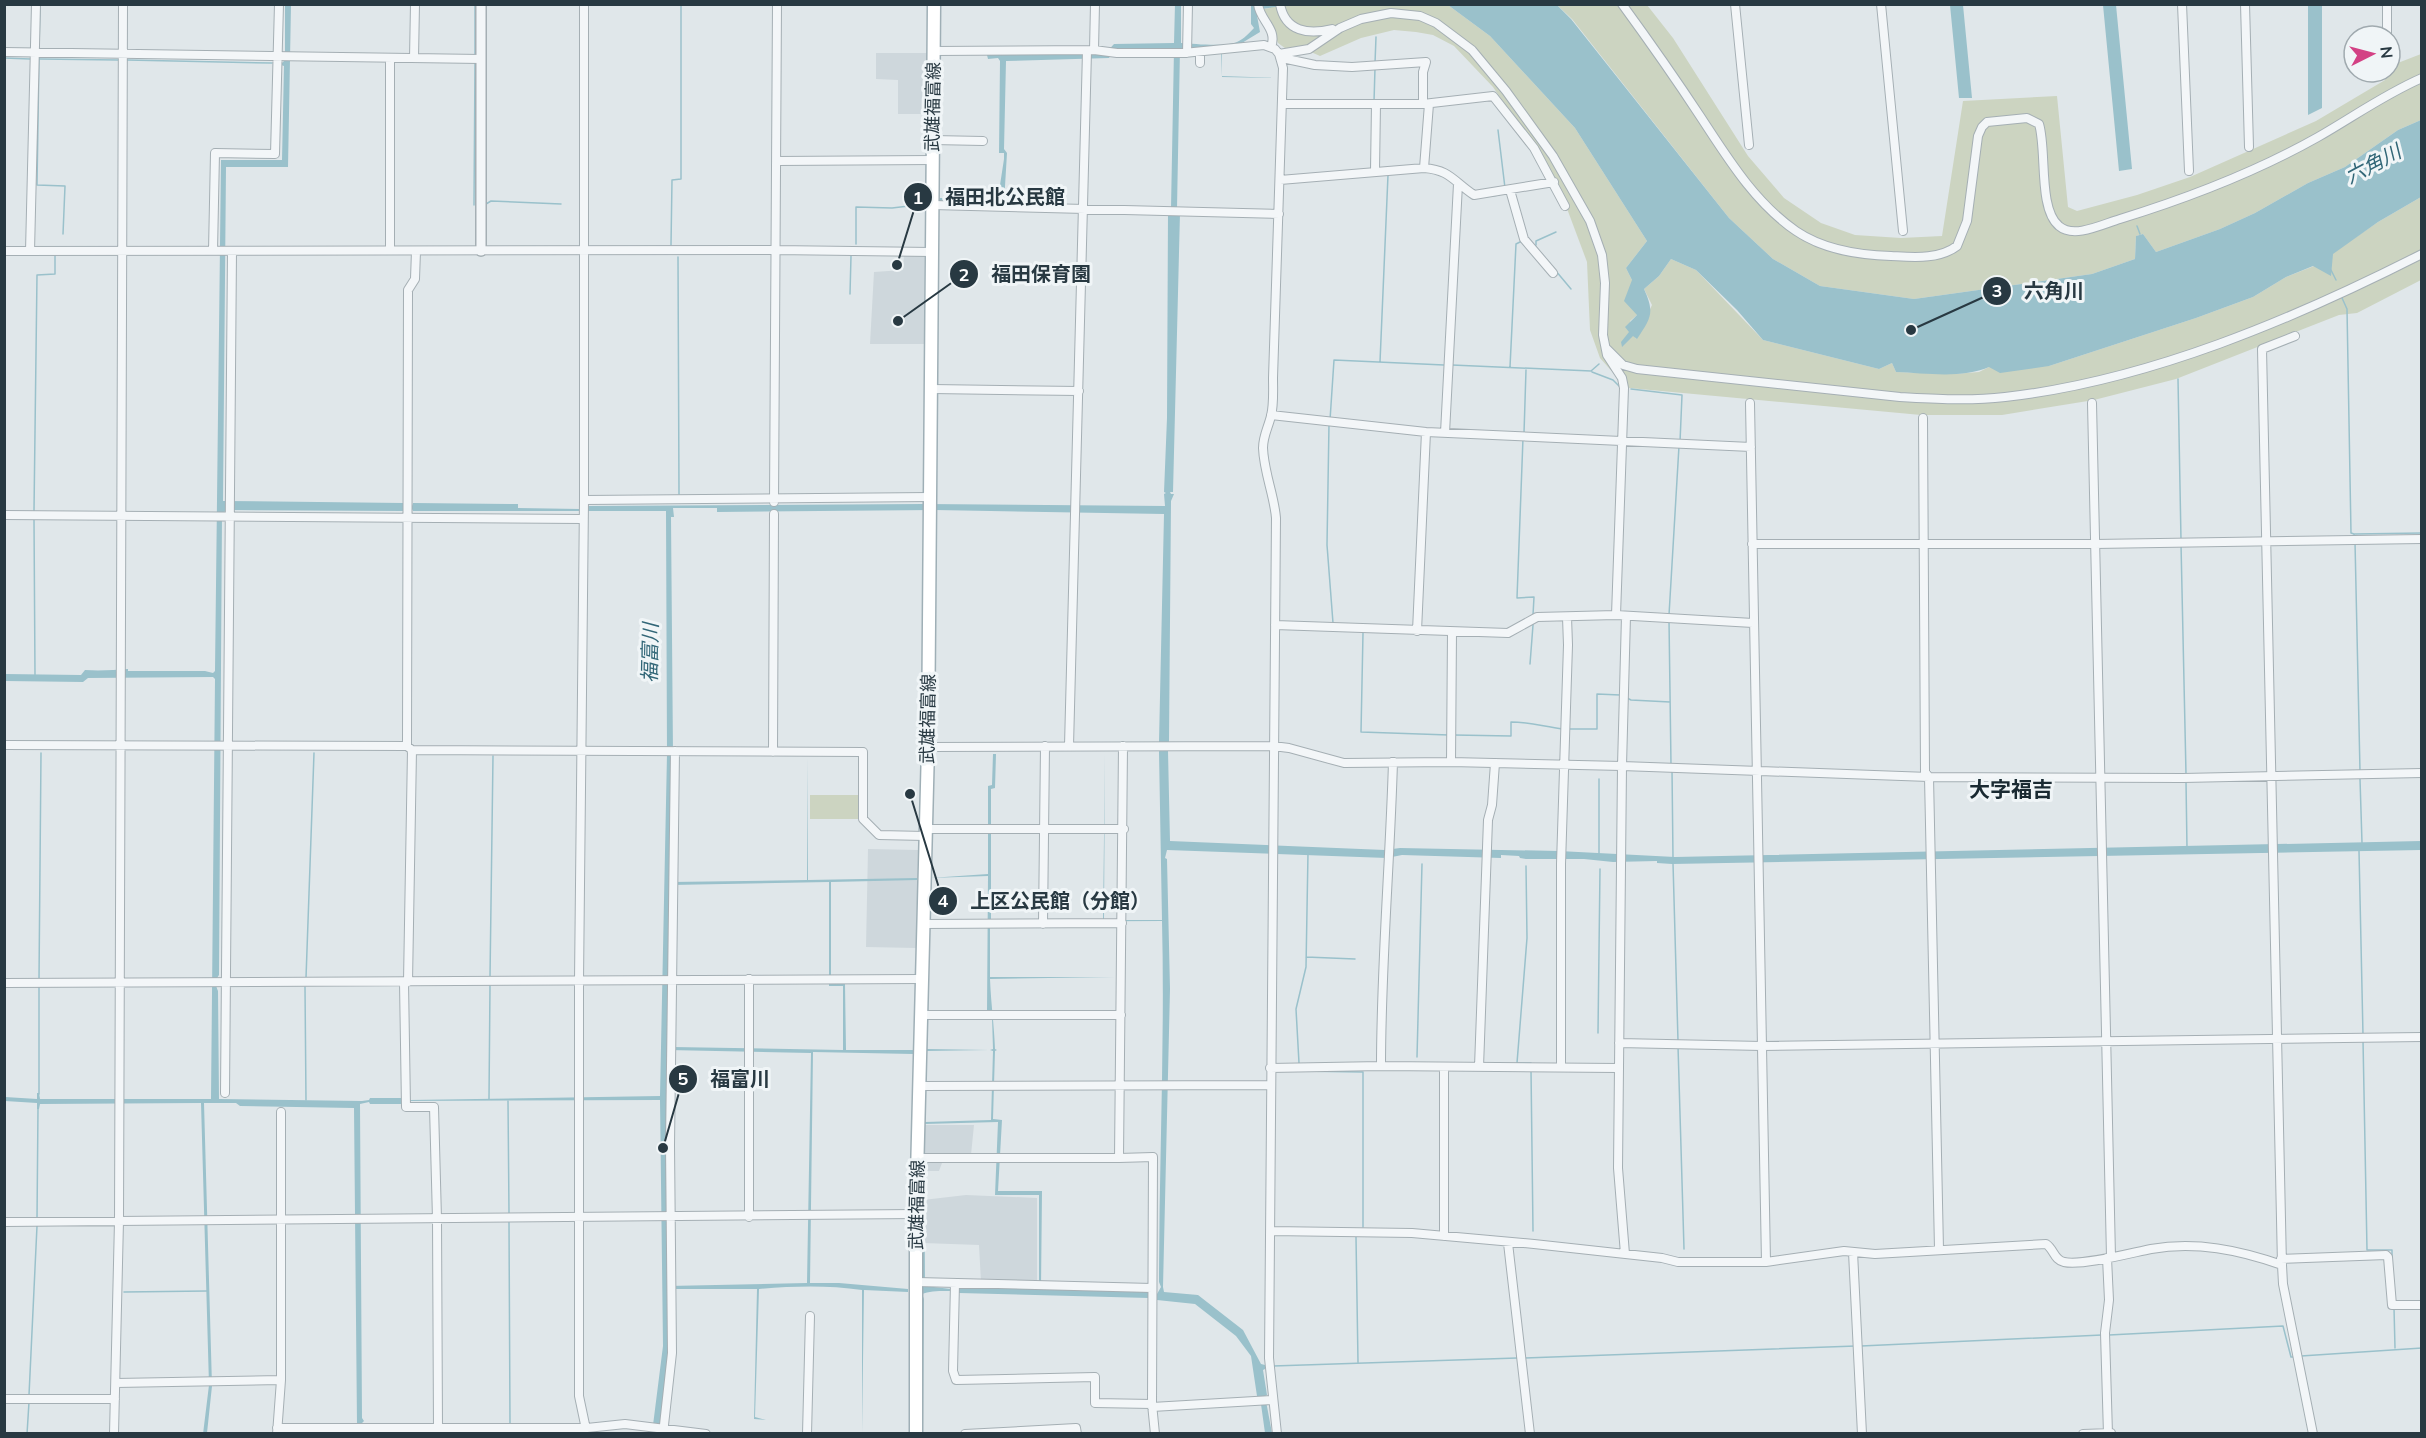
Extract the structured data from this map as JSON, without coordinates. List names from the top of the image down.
{
  "streets": {
    "main road": ["武雄福富線"]
  },
  "districts": ["大字福吉"],
  "water": ["六角川", "福富川"],
  "places": [
    "福田北公民館",
    "福田保育園",
    "六角川",
    "上区公民館（分館）",
    "福富川"
  ],
  "north": "right"
}
